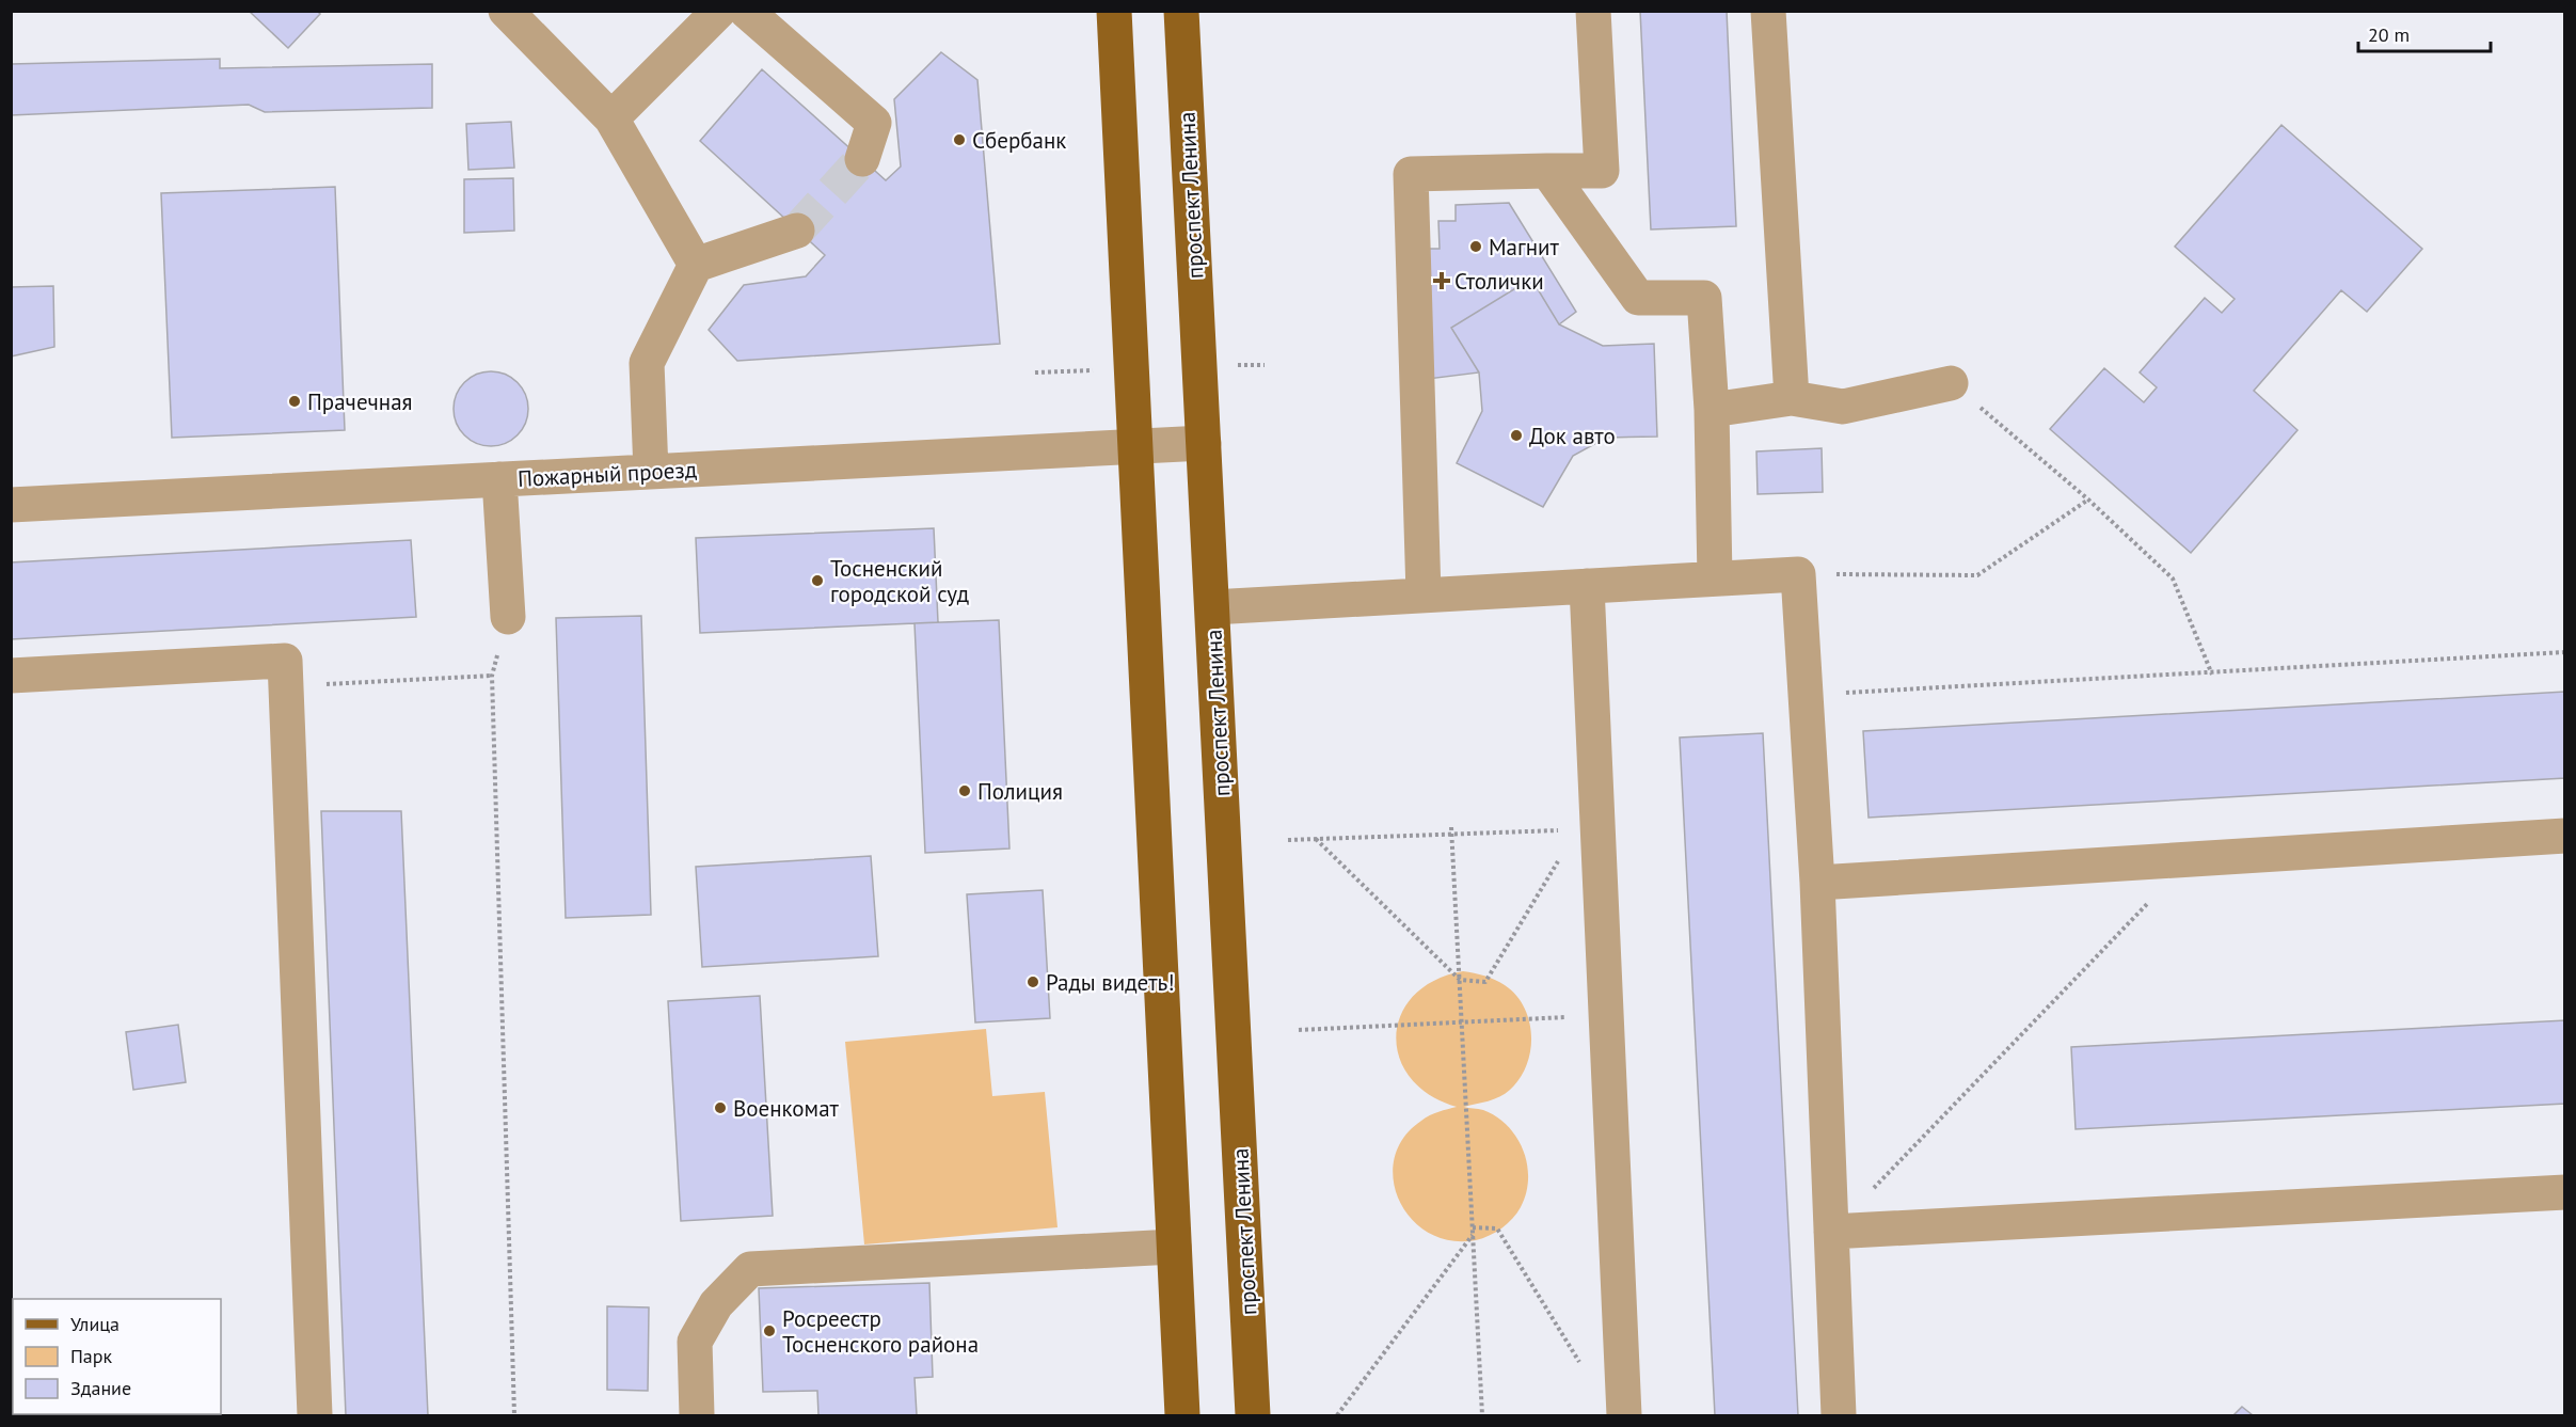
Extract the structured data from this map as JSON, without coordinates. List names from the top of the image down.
{
  "streets": {
    "main road": ["проспект Ленина"],
    "street": ["Пожарный проезд"]
  },
  "crossings": [
    ["проспект Ленина", "Пожарный проезд"]
  ],
  "places": {
    "other": [
      "Сбербанк",
      "Магнит",
      "Прачечная",
      "Док авто",
      "Тосненский городской суд",
      "Полиция",
      "Рады видеть!",
      "Военкомат",
      "Росреестр Тосненского района"
    ],
    "health": ["Столички"]
  },
  "legend": ["Улица", "Парк", "Здание"],
  "scale_bar": "20 m"
}
